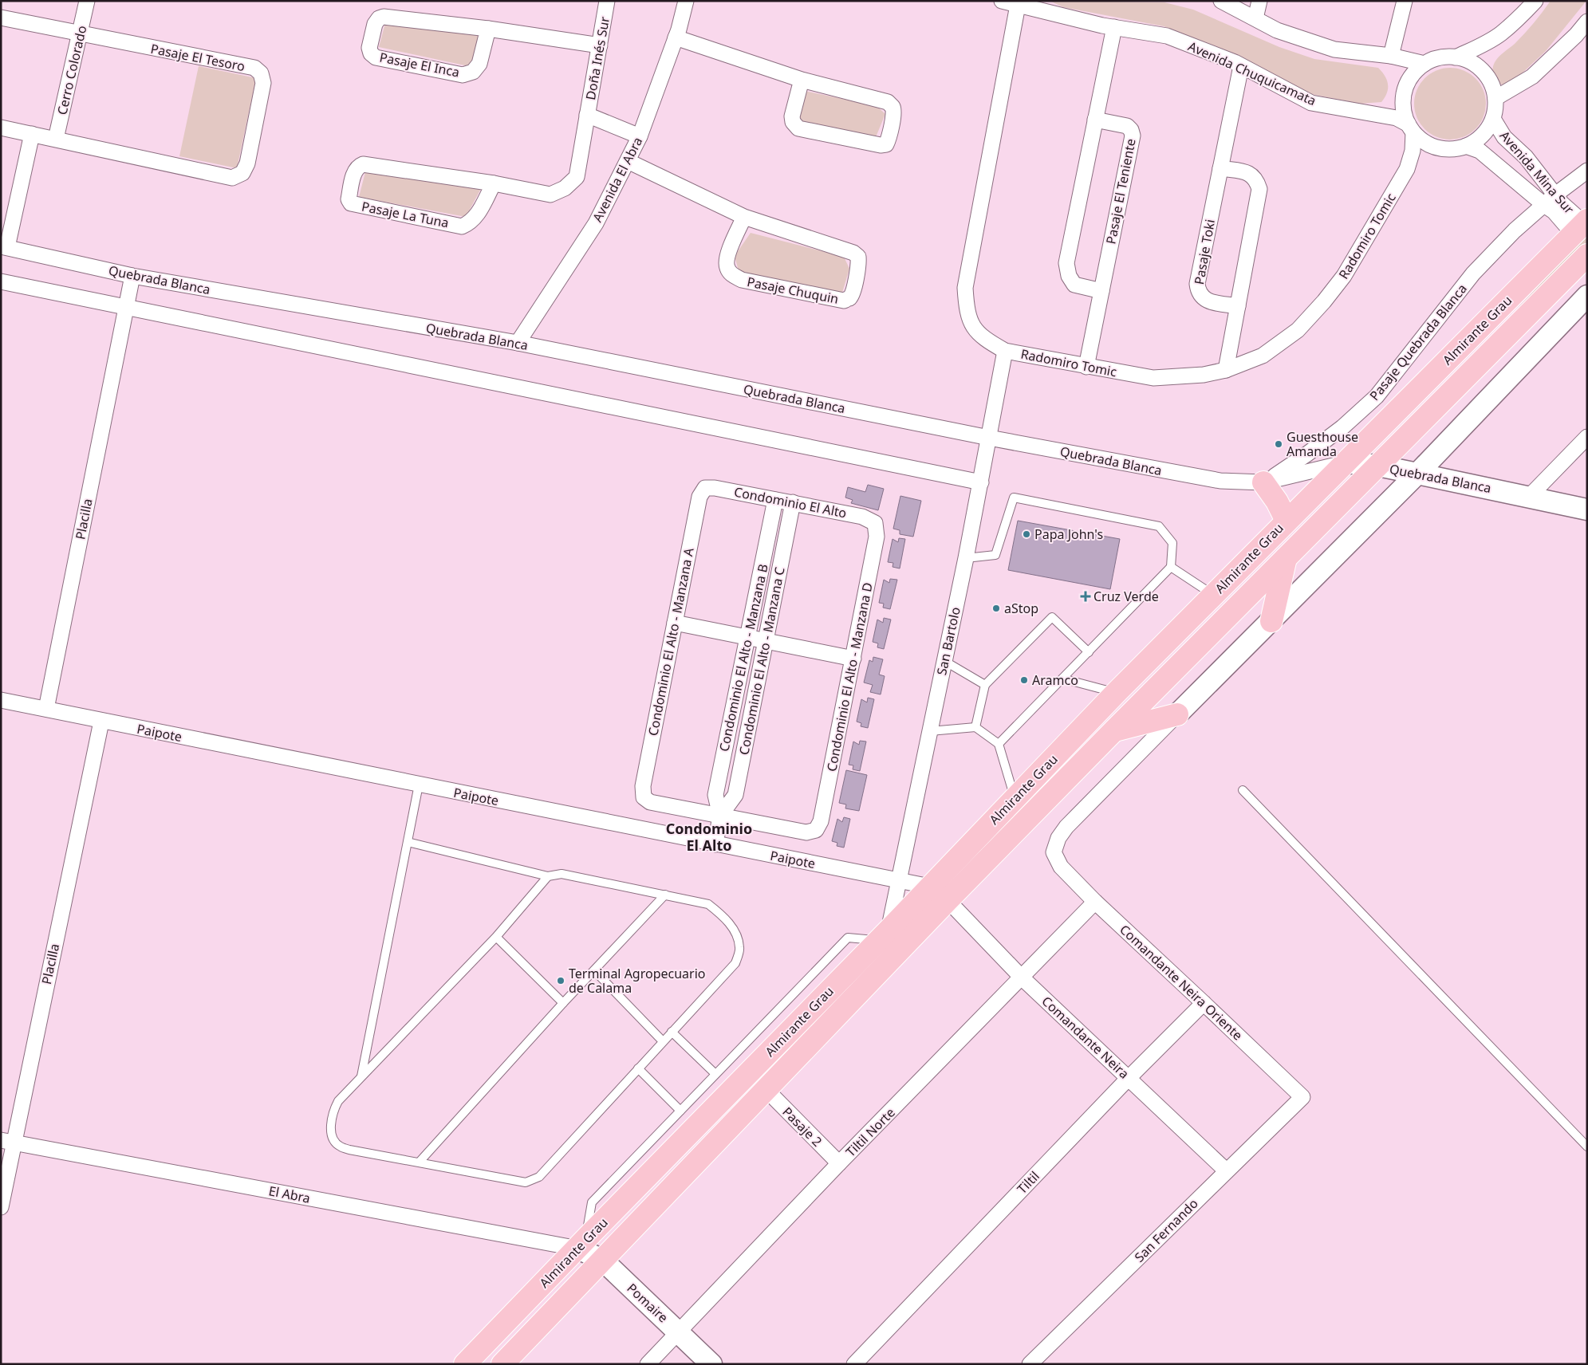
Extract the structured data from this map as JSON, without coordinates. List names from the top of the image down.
{
  "streets": {
    "main road": ["Almirante Grau"],
    "street": [
      "Pasaje El Tesoro",
      "Doña Inés Sur",
      "Pasaje El Inca",
      "Cerro Colorado",
      "Avenida Chuquicamata",
      "Avenida Mina Sur",
      "Avenida El Abra",
      "Pasaje El Teniente",
      "Pasaje La Tuna",
      "Radomiro Tomic",
      "Pasaje Toki",
      "Quebrada Blanca",
      "Pasaje Chuquin",
      "Pasaje Quebrada Blanca",
      "Condominio El Alto",
      "Placilla",
      "San Bartolo",
      "Condominio El Alto - Manzana A",
      "Condominio El Alto - Manzana B",
      "Condominio El Alto - Manzana C",
      "Condominio El Alto - Manzana D",
      "Paipote",
      "Comandante Neira Oriente",
      "Comandante Neira",
      "Pasaje 2",
      "Tiltil Norte",
      "Tiltil",
      "El Abra",
      "San Fernando",
      "Pomaire"
    ]
  },
  "crossings": [
    ["Pasaje El Tesoro", "Cerro Colorado"],
    ["Doña Inés Sur", "Pasaje El Inca"],
    ["Doña Inés Sur", "Avenida El Abra"],
    ["Doña Inés Sur", "Pasaje La Tuna"],
    ["Avenida Chuquicamata", "Avenida Mina Sur"],
    ["Avenida Chuquicamata", "Radomiro Tomic"],
    ["Avenida Chuquicamata", "Pasaje Toki"],
    ["Avenida Mina Sur", "Radomiro Tomic"],
    ["Avenida Mina Sur", "Almirante Grau"],
    ["Avenida Mina Sur", "Pasaje Quebrada Blanca"],
    ["Avenida El Abra", "Quebrada Blanca"],
    ["Avenida El Abra", "Pasaje Chuquin"],
    ["Pasaje El Teniente", "Radomiro Tomic"],
    ["Radomiro Tomic", "San Bartolo"],
    ["Quebrada Blanca", "Almirante Grau"],
    ["Quebrada Blanca", "Pasaje Quebrada Blanca"],
    ["Quebrada Blanca", "Placilla"],
    ["Quebrada Blanca", "San Bartolo"],
    ["Almirante Grau", "San Bartolo"],
    ["Almirante Grau", "Paipote"],
    ["Almirante Grau", "Comandante Neira"],
    ["Almirante Grau", "Pasaje 2"],
    ["Almirante Grau", "El Abra"],
    ["Almirante Grau", "Pomaire"],
    ["Condominio El Alto", "Condominio El Alto - Manzana A"],
    ["Condominio El Alto", "Condominio El Alto - Manzana B"],
    ["Condominio El Alto", "Condominio El Alto - Manzana C"],
    ["Condominio El Alto", "Condominio El Alto - Manzana D"],
    ["Placilla", "Paipote"],
    ["Placilla", "El Abra"],
    ["San Bartolo", "Paipote"],
    ["Condominio El Alto - Manzana A", "Condominio El Alto - Manzana B"],
    ["Condominio El Alto - Manzana A", "Condominio El Alto - Manzana C"],
    ["Condominio El Alto - Manzana A", "Condominio El Alto - Manzana D"],
    ["Condominio El Alto - Manzana B", "Condominio El Alto - Manzana C"],
    ["Condominio El Alto - Manzana B", "Condominio El Alto - Manzana D"],
    ["Condominio El Alto - Manzana C", "Condominio El Alto - Manzana D"],
    ["Paipote", "Comandante Neira"],
    ["Comandante Neira Oriente", "Tiltil Norte"],
    ["Comandante Neira Oriente", "Tiltil"],
    ["Comandante Neira Oriente", "San Fernando"],
    ["Comandante Neira", "Tiltil Norte"],
    ["Comandante Neira", "Tiltil"],
    ["Comandante Neira", "San Fernando"],
    ["Pasaje 2", "Tiltil Norte"],
    ["Tiltil Norte", "Pomaire"],
    ["El Abra", "Pomaire"]
  ],
  "districts": ["Condominio El Alto"],
  "places": {
    "other": [
      "Guesthouse Amanda",
      "Papa John's",
      "aStop",
      "Aramco",
      "Terminal Agropecuario de Calama"
    ],
    "health": ["Cruz Verde"]
  }
}
